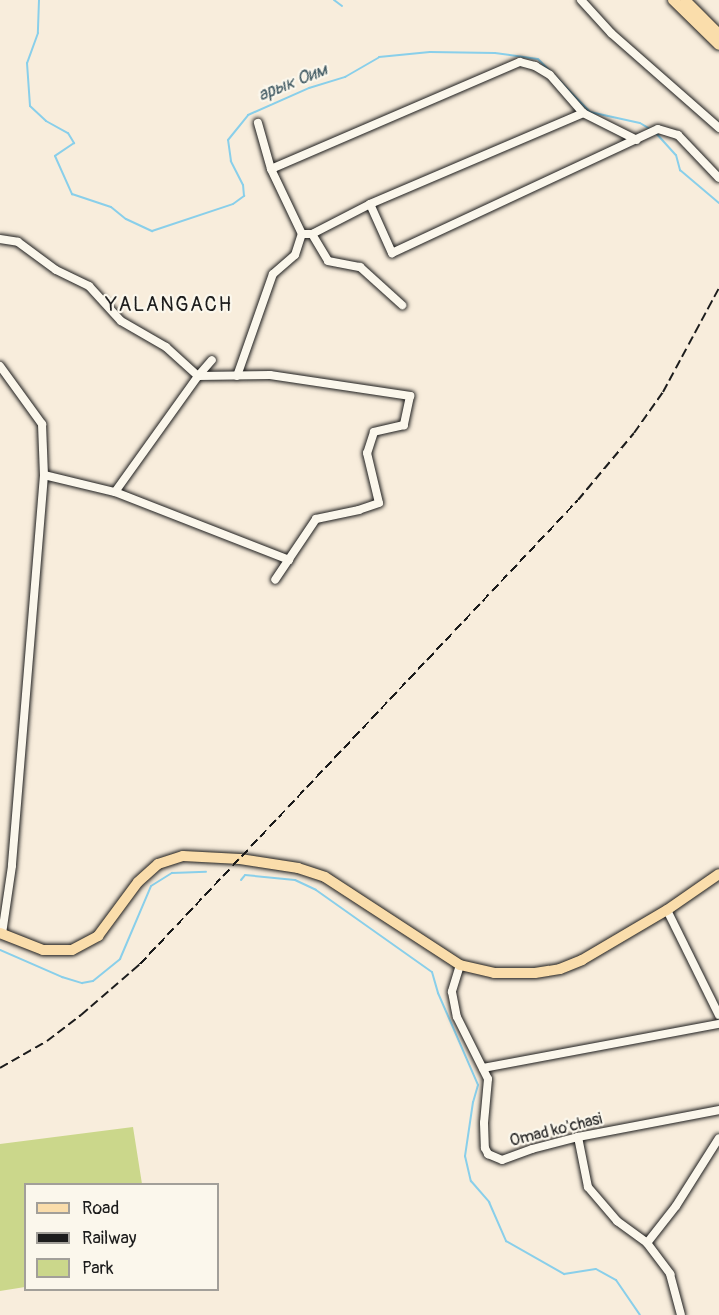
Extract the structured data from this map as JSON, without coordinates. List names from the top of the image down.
{
  "streets": {
    "street": ["Omad ko'chasi"]
  },
  "districts": ["YALANGACH"],
  "water": ["арык Оим"],
  "legend": ["Road", "Railway", "Park"]
}
